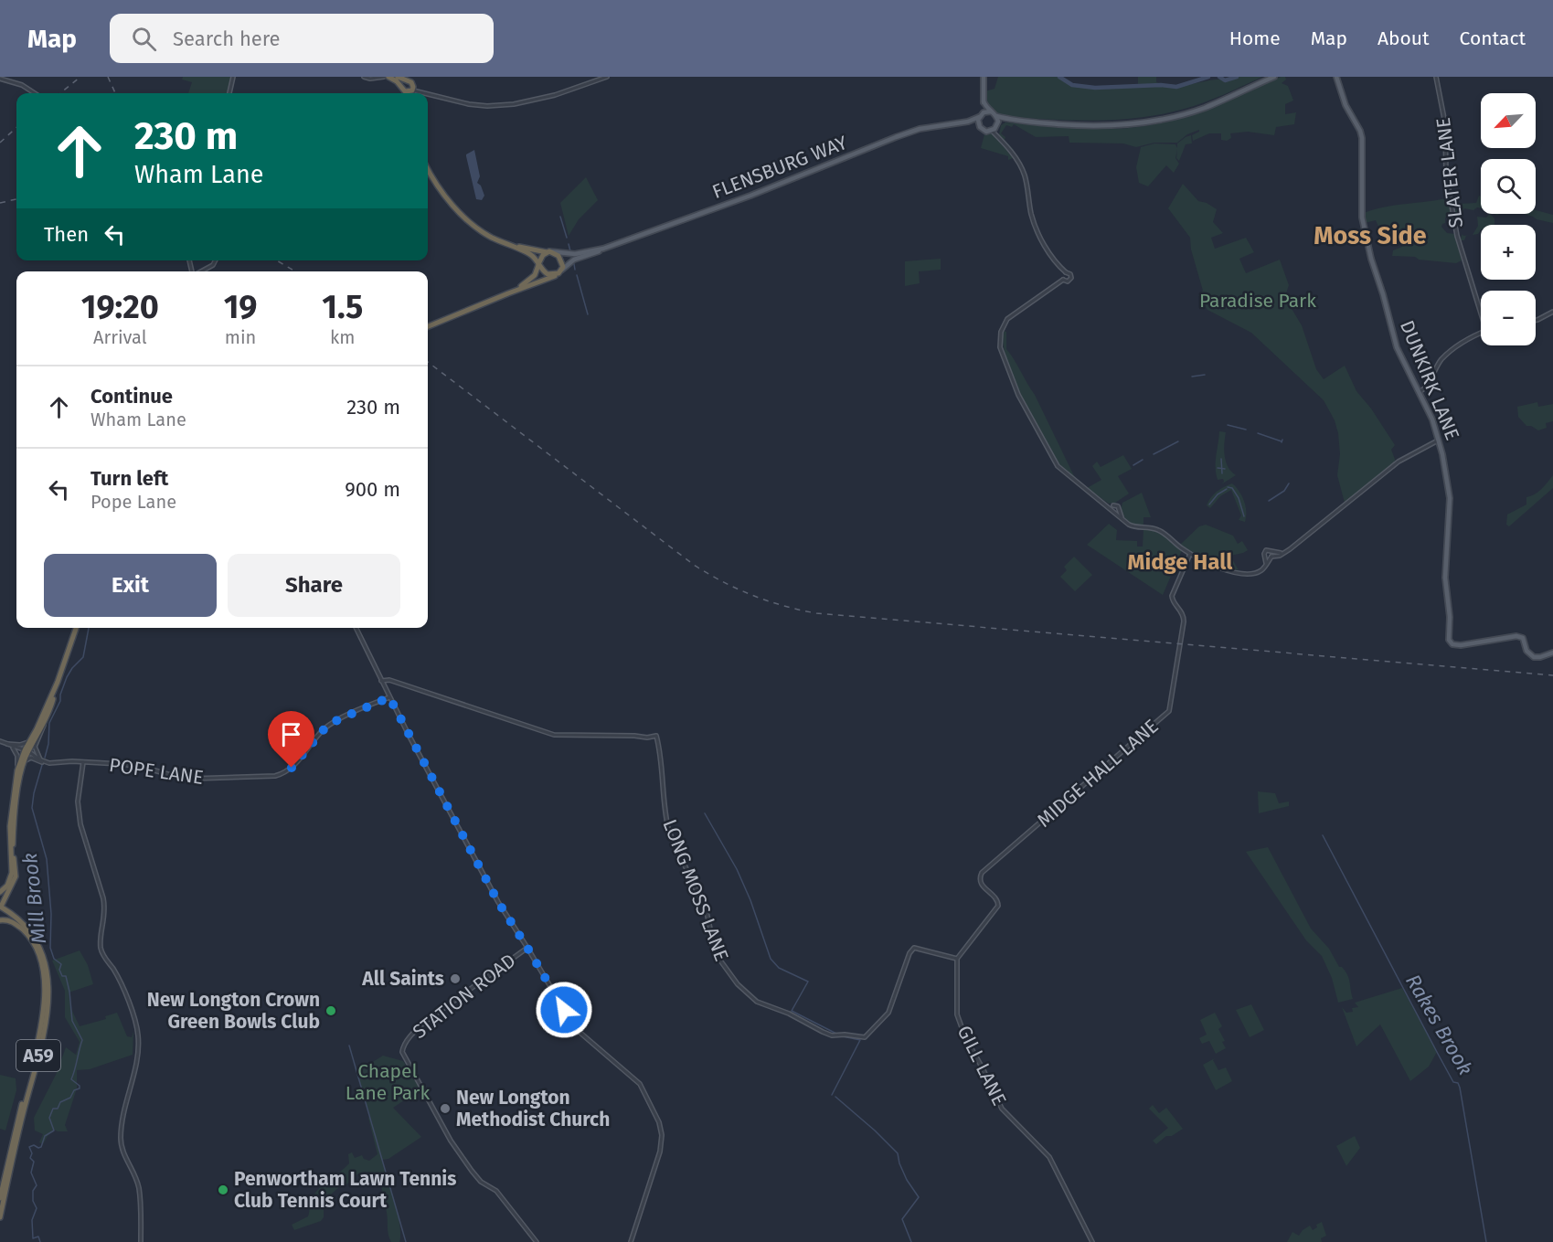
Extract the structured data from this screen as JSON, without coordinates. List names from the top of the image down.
{
  "streets": {
    "highway": ["FLENSBURG WAY", "A59"],
    "main road": ["DUNKIRK LANE"],
    "street": [
      "SLATER LANE",
      "POPE LANE",
      "MIDGE HALL LANE",
      "LONG MOSS LANE",
      "STATION ROAD",
      "GILL LANE"
    ]
  },
  "crossings": [
    ["MIDGE HALL LANE", "LONG MOSS LANE"],
    ["MIDGE HALL LANE", "GILL LANE"],
    ["LONG MOSS LANE", "GILL LANE"]
  ],
  "districts": ["Moss Side", "Midge Hall"],
  "water": ["Mill Brook", "Rakes Brook"],
  "parks": ["Paradise Park", "Chapel Lane Park"],
  "places": [
    "All Saints",
    "New Longton Crown Green Bowls Club",
    "New Longton Methodist Church",
    "Penwortham Lawn Tennis Club Tennis Court"
  ],
  "north": "bottom left",
  "page": {
    "header": "Map",
    "search": "Search here",
    "nav": [
      "Home",
      "Map",
      "About",
      "Contact"
    ],
    "map_buttons": ["+", "−"],
    "turn": ["230 m", "Wham Lane"],
    "then": "Then",
    "eta": [
      "19:20",
      "Arrival",
      "19",
      "min",
      "1.5",
      "km"
    ],
    "list": [
      {
        "name": "Continue",
        "note": "Wham Lane",
        "value": "230 m"
      },
      {
        "name": "Turn left",
        "note": "Pope Lane",
        "value": "900 m"
      }
    ],
    "buttons": ["Exit", "Share"]
  }
}
